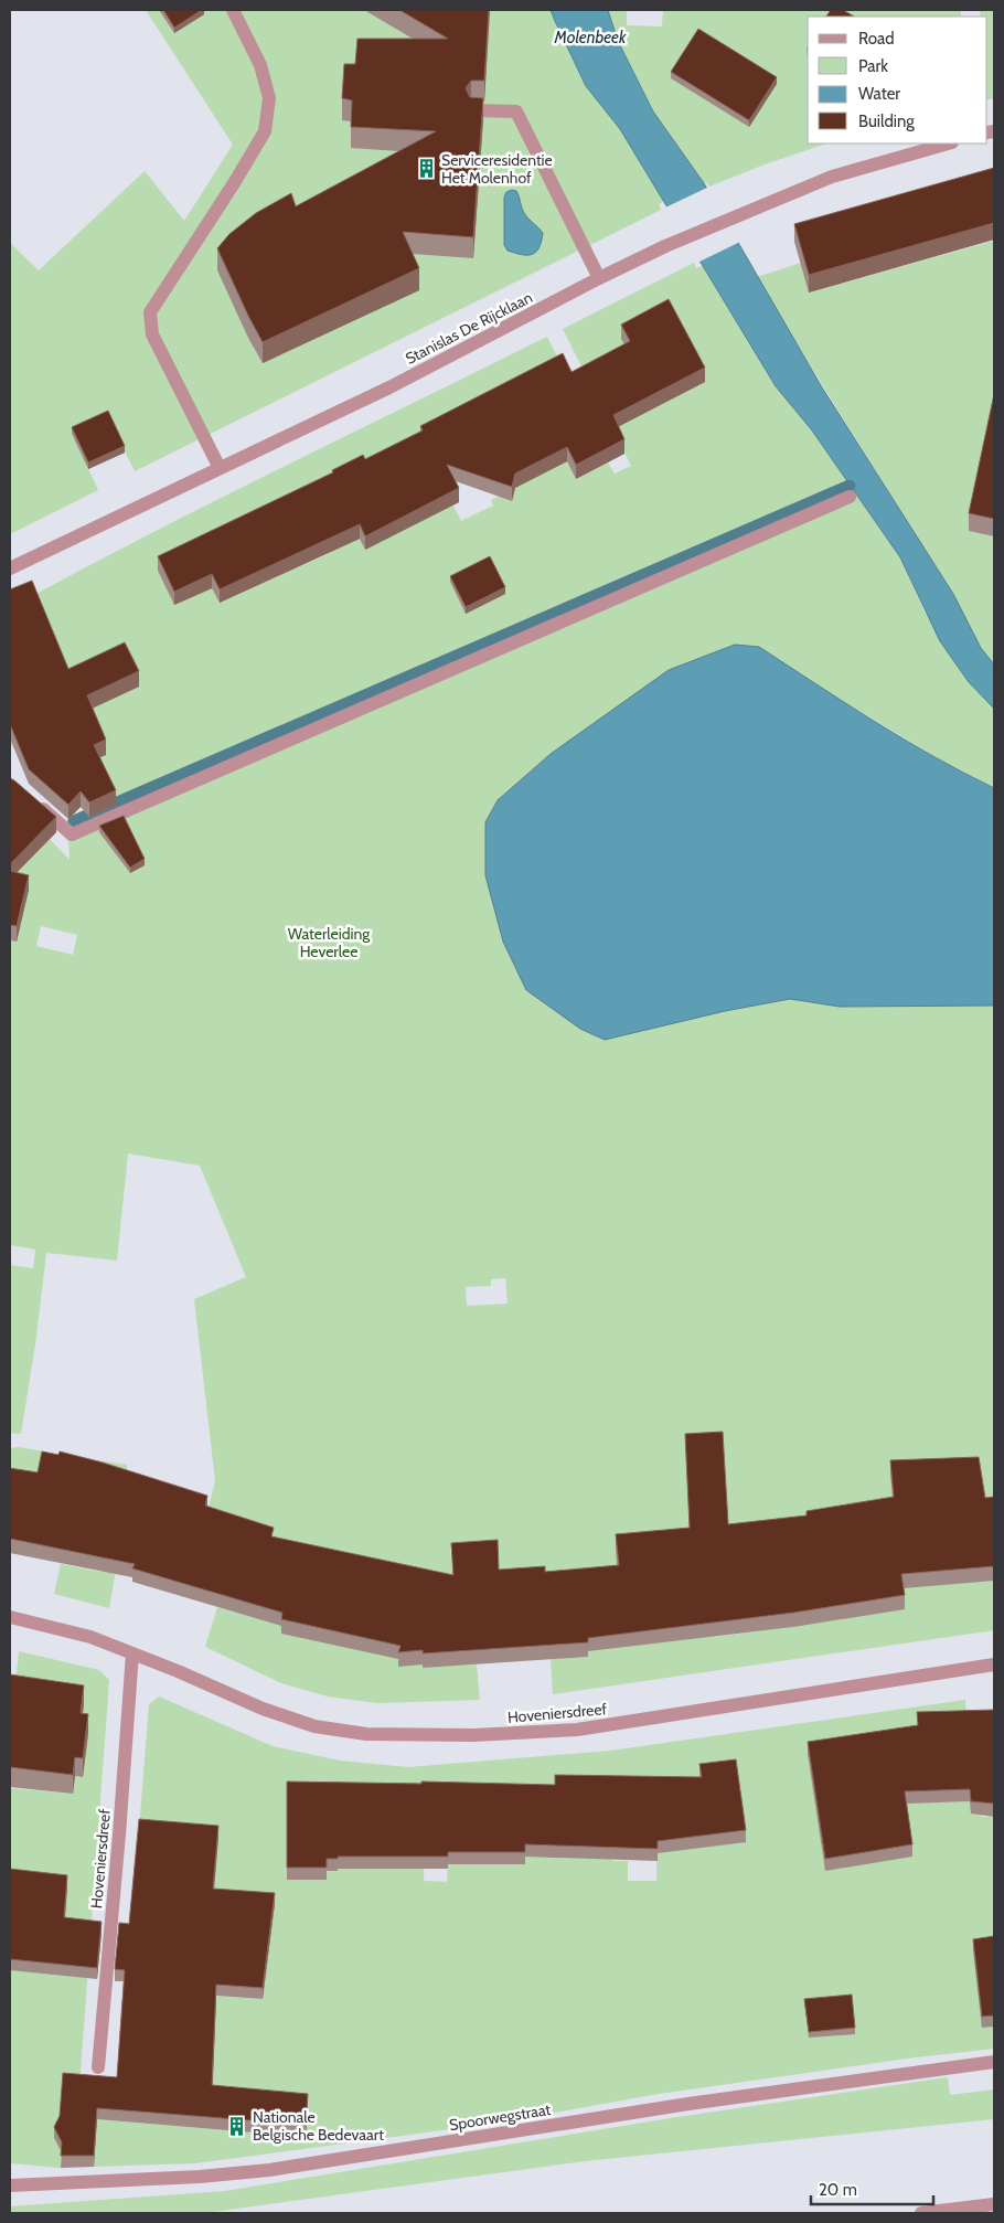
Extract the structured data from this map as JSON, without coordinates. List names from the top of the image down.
{
  "streets": {
    "street": ["Stanislas De Rijcklaan", "Hoveniersdreef", "Spoorwegstraat"]
  },
  "water": ["Molenbeek"],
  "parks": ["Waterleiding Heverlee"],
  "places": {
    "building": ["Serviceresidentie Het Molenhof", "Nationale Belgische Bedevaart"]
  },
  "legend": [
    "Road",
    "Park",
    "Water",
    "Building"
  ],
  "scale_bar": "20 m"
}
